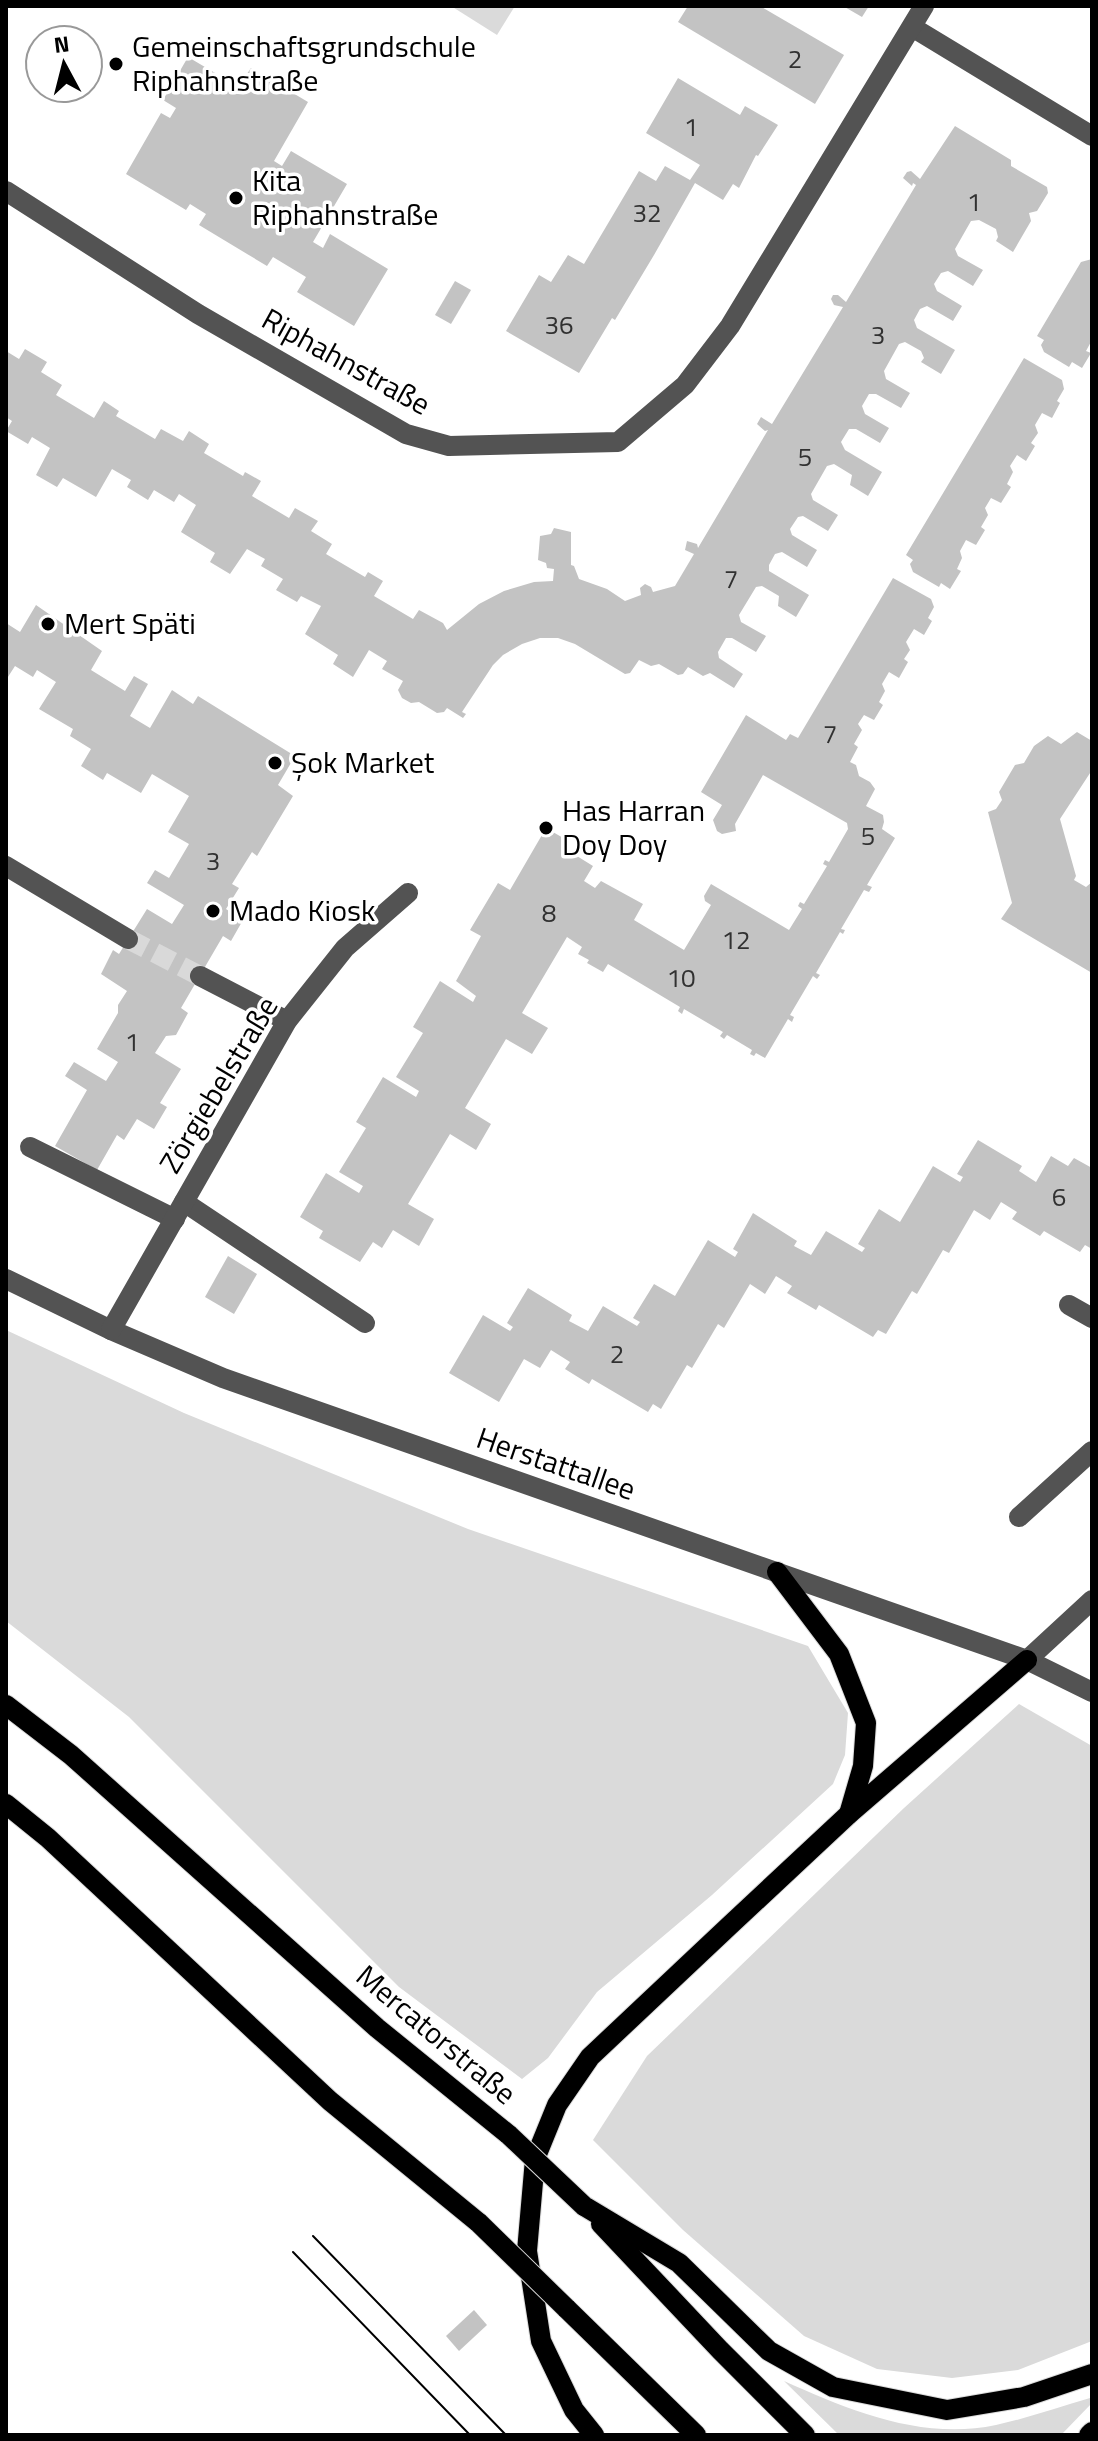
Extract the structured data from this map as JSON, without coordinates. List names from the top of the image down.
{
  "streets": {
    "main road": ["Mercatorstraße"],
    "street": ["Riphahnstraße", "Zörgiebelstraße", "Herstattallee"]
  },
  "crossings": [
    ["Zörgiebelstraße", "Herstattallee"]
  ],
  "places": [
    "Gemeinschaftsgrundschule Riphahnstraße",
    "Kita Riphahnstraße",
    "Mert Späti",
    "Şok Market",
    "Has Harran Doy Doy",
    "Mado Kiosk"
  ],
  "house_numbers": [
    "2",
    "1",
    "1",
    "32",
    "36",
    "3",
    "5",
    "7",
    "7",
    "5",
    "3",
    "8",
    "12",
    "10",
    "1",
    "6",
    "2"
  ],
  "north": "top"
}
